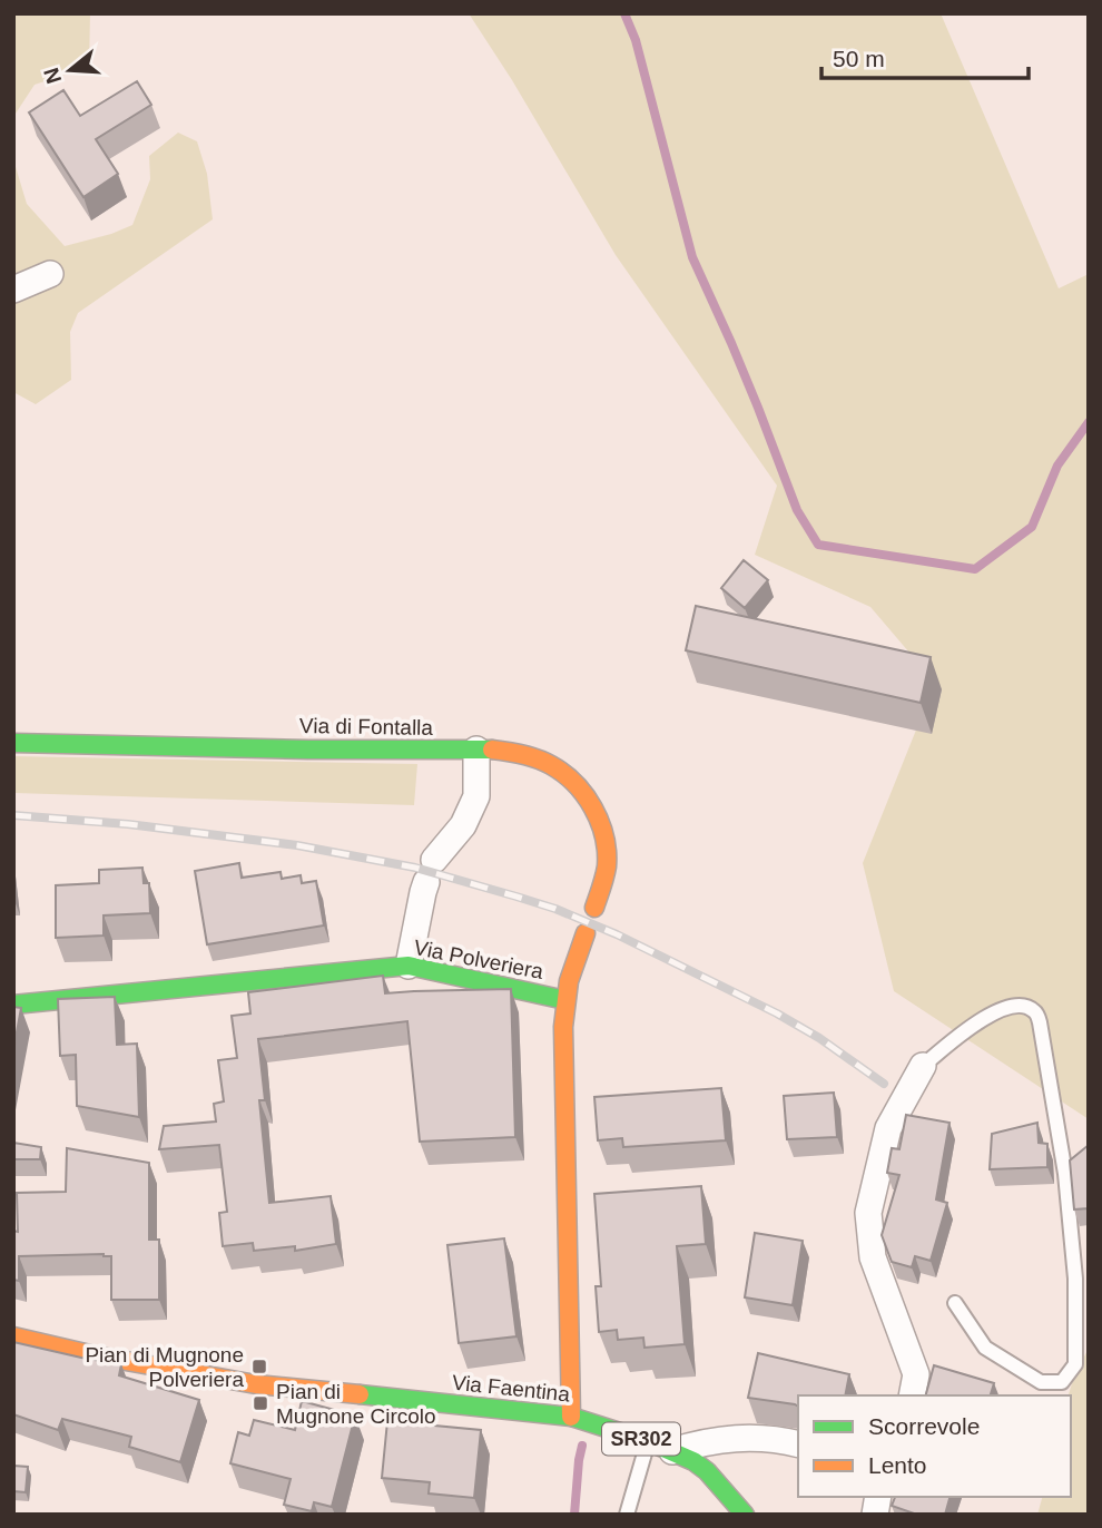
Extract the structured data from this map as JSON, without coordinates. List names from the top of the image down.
{
  "streets": {
    "street": [
      "Via di Fontalla",
      "Via Polveriera",
      "Via Faentina",
      "SR302"
    ]
  },
  "crossings": [
    ["Via Polveriera", "Via Faentina"]
  ],
  "places": {
    "transit": ["Pian di Mugnone Polveriera", "Pian di Mugnone Circolo"]
  },
  "legend": ["Scorrevole", "Lento"],
  "scale_bar": "50 m",
  "north": "left"
}
